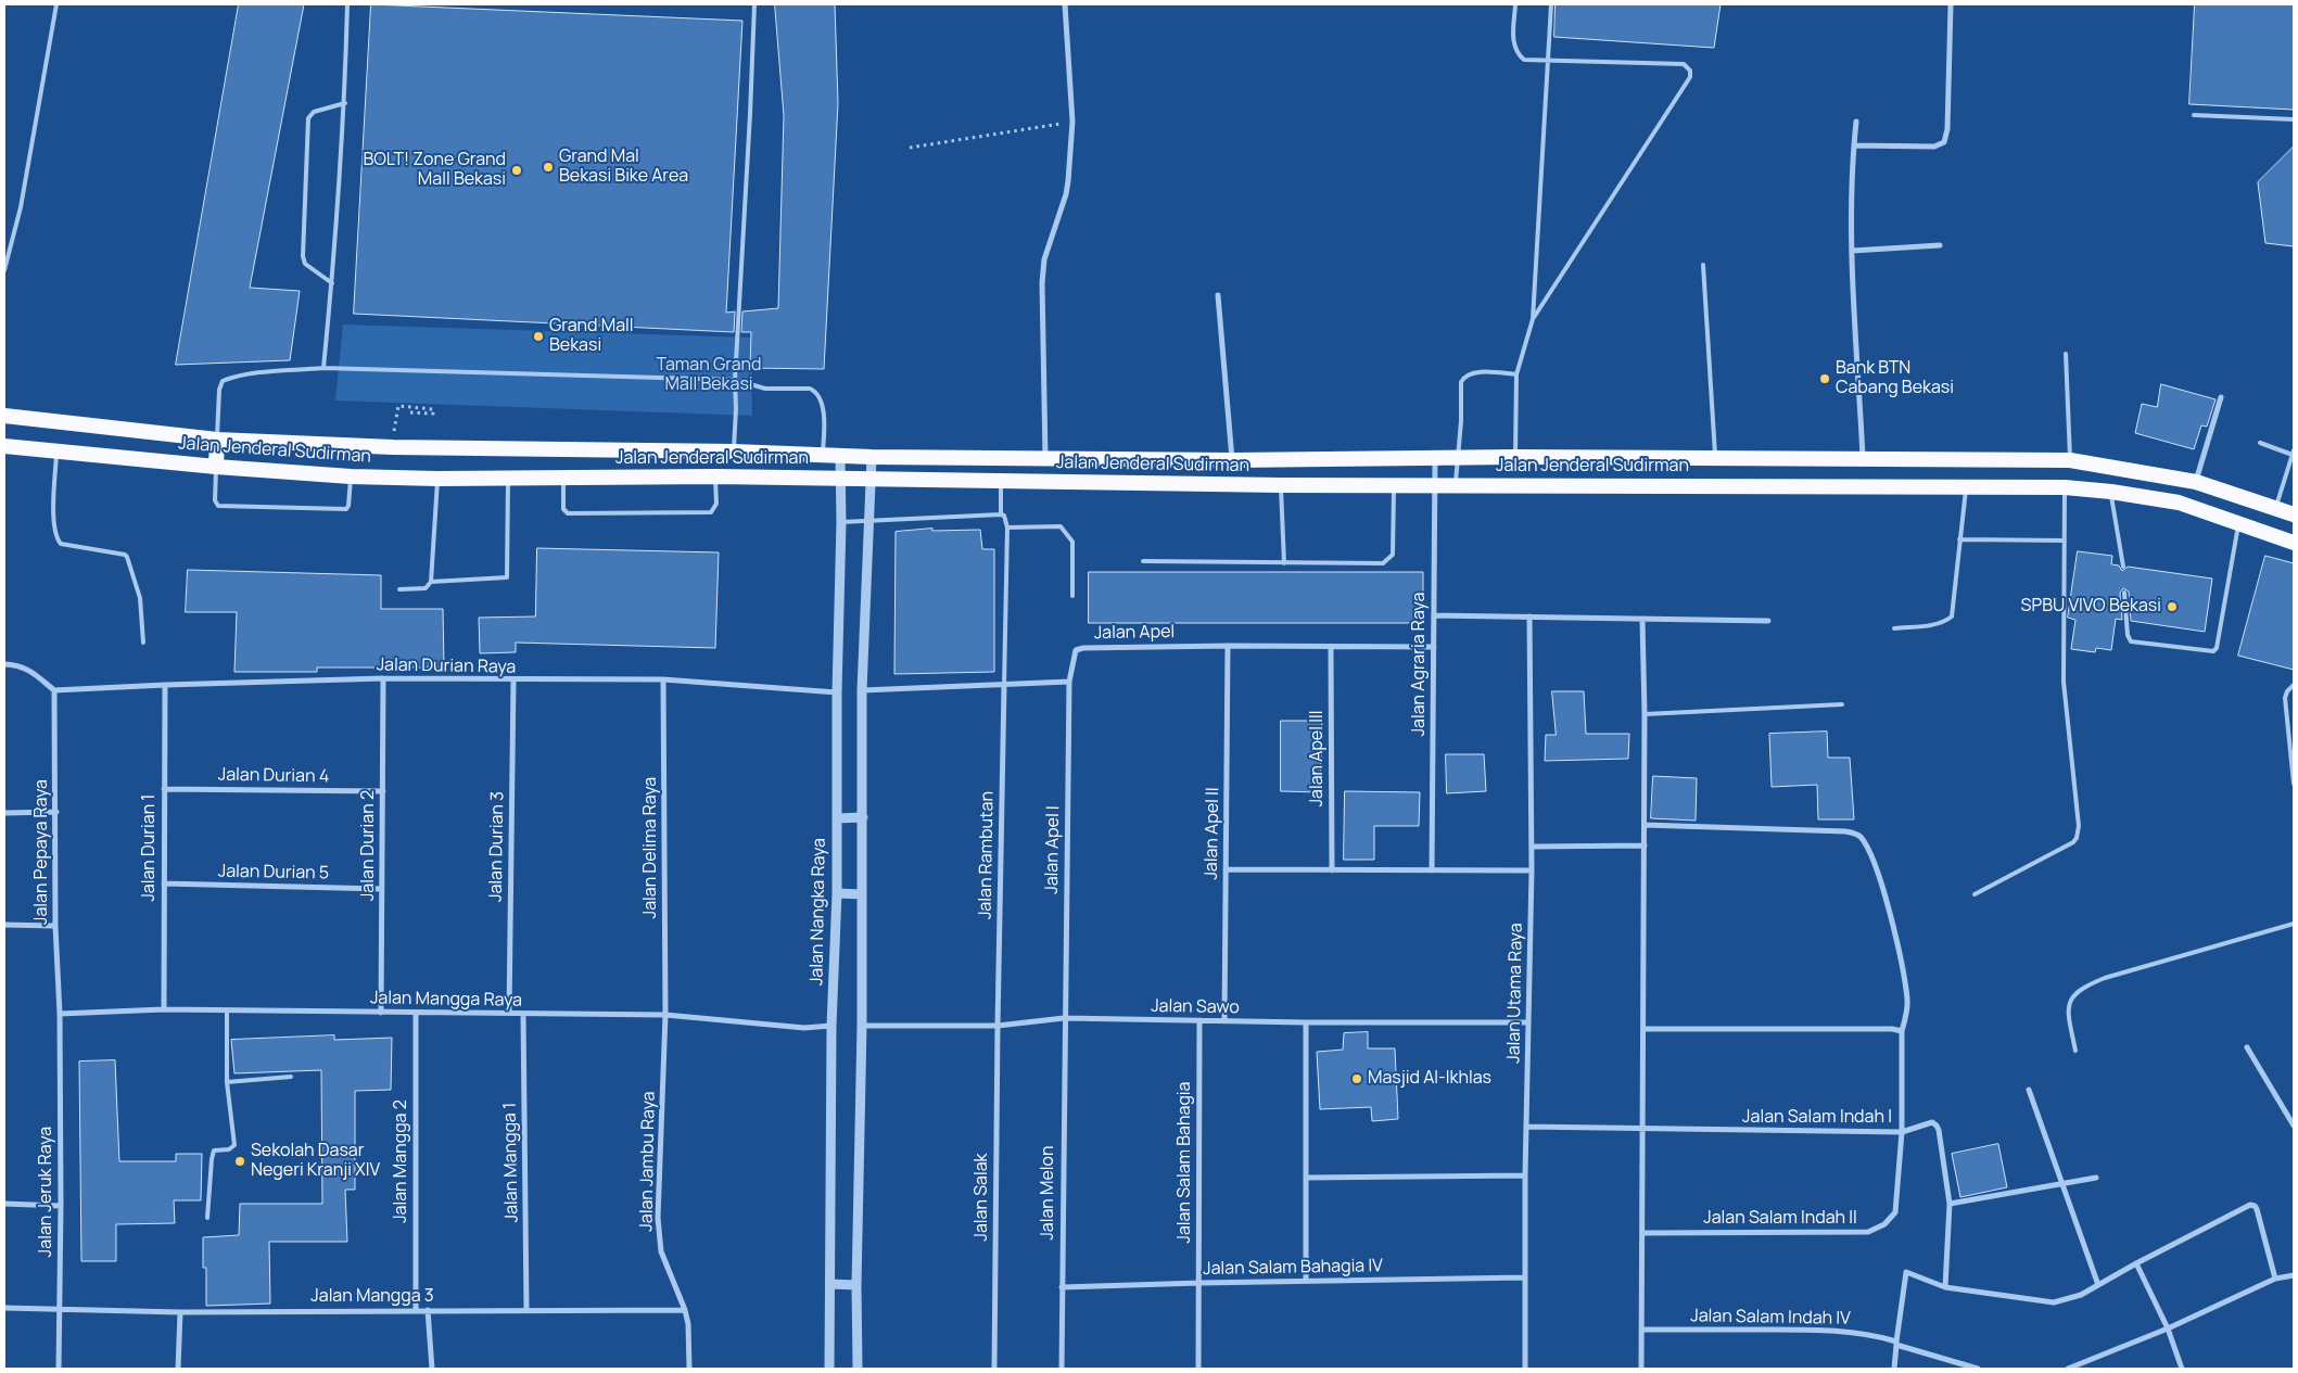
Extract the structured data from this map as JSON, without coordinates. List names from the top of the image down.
{
  "streets": {
    "highway": ["Jalan Jenderal Sudirman"],
    "street": [
      "Jalan Apel",
      "Jalan Agraria Raya",
      "Jalan Durian Raya",
      "Jalan Apel III",
      "Jalan Durian 4",
      "Jalan Apel II",
      "Jalan Durian 2",
      "Jalan Durian 3",
      "Jalan Durian 1",
      "Jalan Delima Raya",
      "Jalan Apel I",
      "Jalan Pepaya Raya",
      "Jalan Rambutan",
      "Jalan Durian 5",
      "Jalan Nangka Raya",
      "Jalan Utama Raya",
      "Jalan Mangga Raya",
      "Jalan Sawo",
      "Jalan Salam Indah I",
      "Jalan Mangga 2",
      "Jalan Jambu Raya",
      "Jalan Mangga 1",
      "Jalan Salam Bahagia",
      "Jalan Jeruk Raya",
      "Jalan Melon",
      "Jalan Salak",
      "Jalan Salam Indah II",
      "Jalan Salam Bahagia IV",
      "Jalan Mangga 3",
      "Jalan Salam Indah IV"
    ]
  },
  "crossings": [
    ["Jalan Jenderal Sudirman", "Jalan Agraria Raya"],
    ["Jalan Jenderal Sudirman", "Jalan Nangka Raya"],
    ["Jalan Apel", "Jalan Agraria Raya"],
    ["Jalan Apel", "Jalan Apel III"],
    ["Jalan Apel", "Jalan Apel II"],
    ["Jalan Apel", "Jalan Apel I"],
    ["Jalan Durian Raya", "Jalan Durian 2"],
    ["Jalan Durian Raya", "Jalan Durian 3"],
    ["Jalan Durian Raya", "Jalan Durian 1"],
    ["Jalan Durian Raya", "Jalan Delima Raya"],
    ["Jalan Durian Raya", "Jalan Pepaya Raya"],
    ["Jalan Durian Raya", "Jalan Nangka Raya"],
    ["Jalan Durian 4", "Jalan Durian 2"],
    ["Jalan Durian 4", "Jalan Durian 1"],
    ["Jalan Apel II", "Jalan Sawo"],
    ["Jalan Durian 2", "Jalan Durian 5"],
    ["Jalan Durian 2", "Jalan Mangga Raya"],
    ["Jalan Durian 3", "Jalan Mangga Raya"],
    ["Jalan Durian 1", "Jalan Durian 5"],
    ["Jalan Durian 1", "Jalan Mangga Raya"],
    ["Jalan Delima Raya", "Jalan Mangga Raya"],
    ["Jalan Delima Raya", "Jalan Jambu Raya"],
    ["Jalan Apel I", "Jalan Sawo"],
    ["Jalan Apel I", "Jalan Melon"],
    ["Jalan Pepaya Raya", "Jalan Mangga Raya"],
    ["Jalan Pepaya Raya", "Jalan Jeruk Raya"],
    ["Jalan Rambutan", "Jalan Sawo"],
    ["Jalan Rambutan", "Jalan Salak"],
    ["Jalan Nangka Raya", "Jalan Mangga Raya"],
    ["Jalan Utama Raya", "Jalan Sawo"],
    ["Jalan Utama Raya", "Jalan Salam Indah I"],
    ["Jalan Utama Raya", "Jalan Salam Bahagia IV"],
    ["Jalan Mangga Raya", "Jalan Mangga 2"],
    ["Jalan Mangga Raya", "Jalan Jambu Raya"],
    ["Jalan Mangga Raya", "Jalan Mangga 1"],
    ["Jalan Mangga Raya", "Jalan Jeruk Raya"],
    ["Jalan Sawo", "Jalan Salam Bahagia"],
    ["Jalan Sawo", "Jalan Melon"],
    ["Jalan Sawo", "Jalan Salak"],
    ["Jalan Salam Indah I", "Jalan Salam Indah II"],
    ["Jalan Mangga 2", "Jalan Mangga 3"],
    ["Jalan Jambu Raya", "Jalan Mangga 3"],
    ["Jalan Mangga 1", "Jalan Mangga 3"],
    ["Jalan Salam Bahagia", "Jalan Salam Bahagia IV"],
    ["Jalan Jeruk Raya", "Jalan Mangga 3"],
    ["Jalan Melon", "Jalan Salam Bahagia IV"]
  ],
  "parks": ["Taman Grand Mall Bekasi"],
  "places": [
    "Grand Mal Bekasi Bike Area",
    "BOLT! Zone Grand Mall Bekasi",
    "Grand Mall Bekasi",
    "Bank BTN Cabang Bekasi",
    "SPBU VIVO Bekasi",
    "Masjid Al-Ikhlas",
    "Sekolah Dasar Negeri Kranji XIV"
  ]
}
